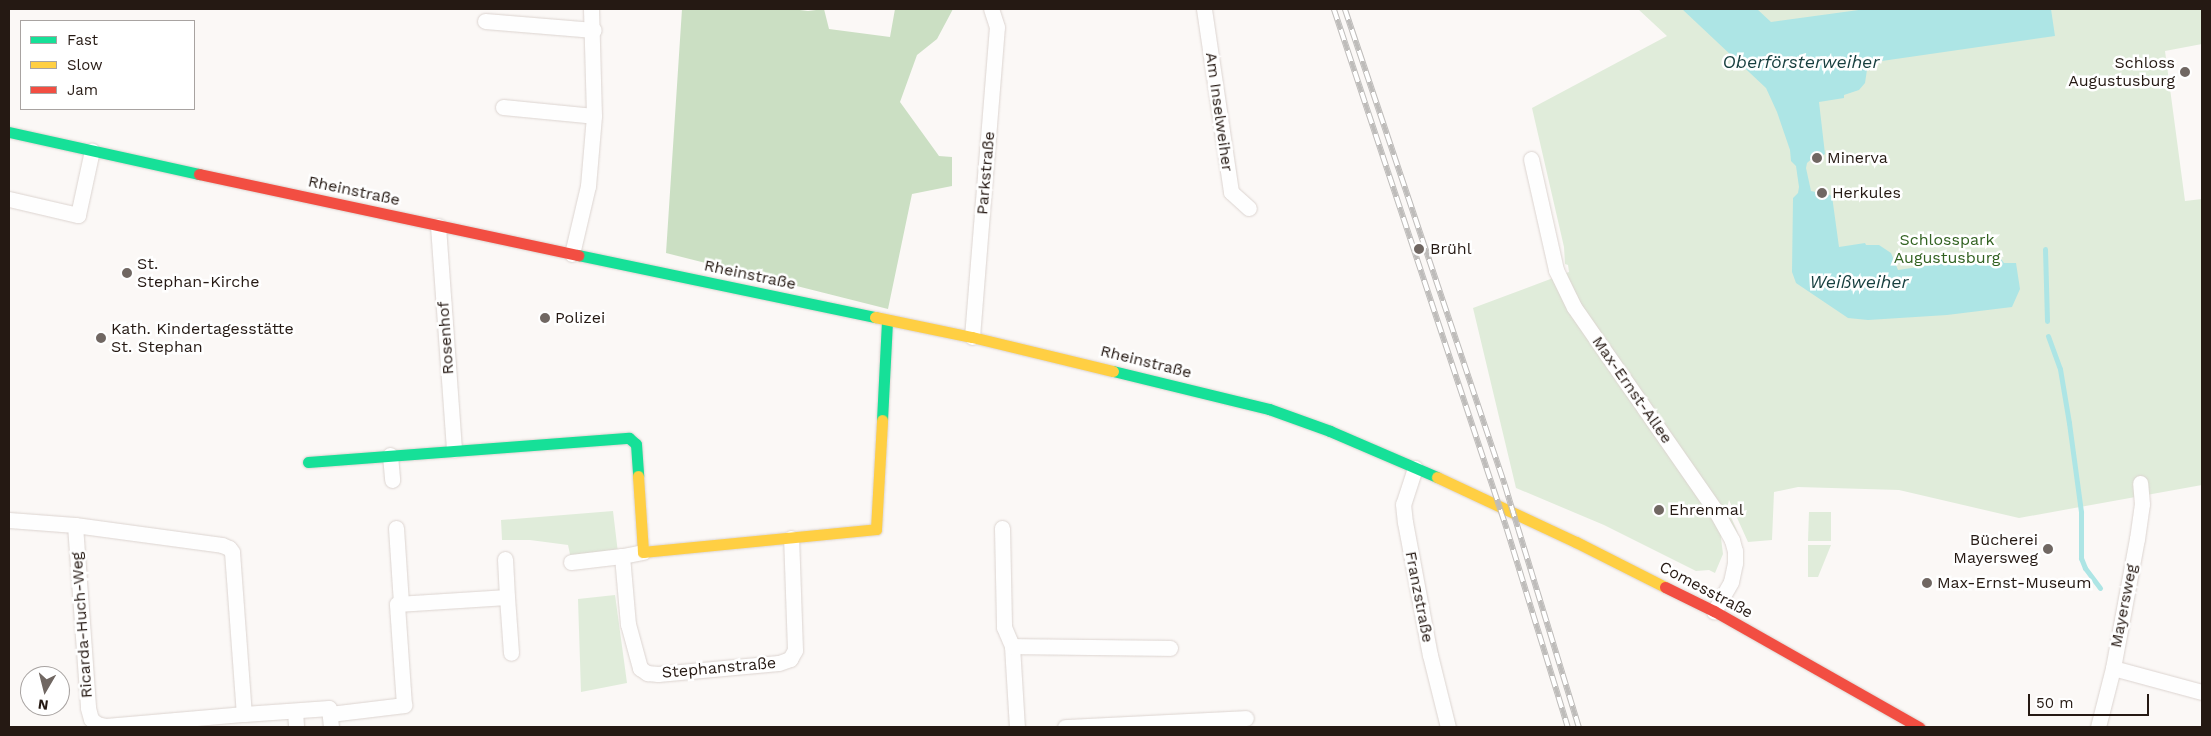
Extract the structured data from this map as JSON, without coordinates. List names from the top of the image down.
{
  "streets": {
    "main road": ["Rheinstraße", "Comesstraße"],
    "street": [
      "Am Inselweiher",
      "Parkstraße",
      "Rosenhof",
      "Max-Ernst-Allee",
      "Franzstraße",
      "Mayersweg",
      "Ricarda-Huch-Weg",
      "Stephanstraße"
    ]
  },
  "crossings": [
    ["Parkstraße", "Rheinstraße"],
    ["Rheinstraße", "Rosenhof"],
    ["Rheinstraße", "Comesstraße"],
    ["Rheinstraße", "Franzstraße"],
    ["Max-Ernst-Allee", "Comesstraße"]
  ],
  "water": ["Oberförsterweiher", "Weißweiher"],
  "parks": ["Schlosspark Augustusburg"],
  "places": [
    "Schloss Augustusburg",
    "Minerva",
    "Herkules",
    "Brühl",
    "St. Stephan-Kirche",
    "Polizei",
    "Kath. Kindertagesstätte St. Stephan",
    "Ehrenmal",
    "Bücherei Mayersweg",
    "Max-Ernst-Museum"
  ],
  "legend": ["Fast", "Slow", "Jam"],
  "scale_bar": "50 m",
  "north": "bottom"
}
